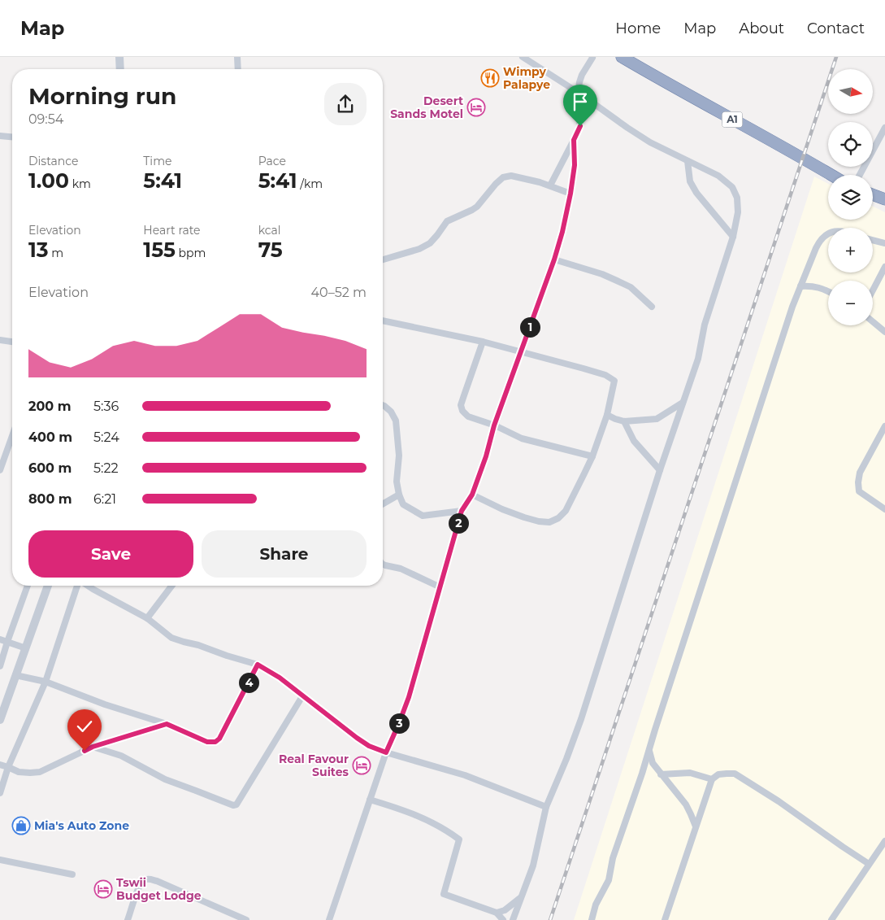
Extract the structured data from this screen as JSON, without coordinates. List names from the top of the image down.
{
  "streets": {
    "highway": ["A1"]
  },
  "places": {
    "restaurant": ["Wimpy Palapye"],
    "hotel": ["Desert Sands Motel", "Real Favour Suites", "Tswii Budget Lodge"],
    "shop": ["Mia's Auto Zone"]
  },
  "north": "right",
  "page": {
    "header": "Map",
    "nav": [
      "Home",
      "Map",
      "About",
      "Contact"
    ],
    "map_buttons": ["+", "−"],
    "heading": ["Morning run", "09:54"],
    "stats": [
      ["Distance", "1.00 km"],
      ["Time", "5:41"],
      ["Pace", "5:41 /km"],
      ["Elevation", "13 m"],
      ["Heart rate", "155 bpm"],
      ["kcal", "75"]
    ],
    "chart": ["Elevation", "40–52 m"],
    "pins": [
      "1",
      "2",
      "4",
      "3"
    ],
    "list": [
      {
        "name": "200 m",
        "note": "5:36"
      },
      {
        "name": "400 m",
        "note": "5:24"
      },
      {
        "name": "600 m",
        "note": "5:22"
      },
      {
        "name": "800 m",
        "note": "6:21"
      }
    ],
    "buttons": ["Save", "Share"]
  }
}
